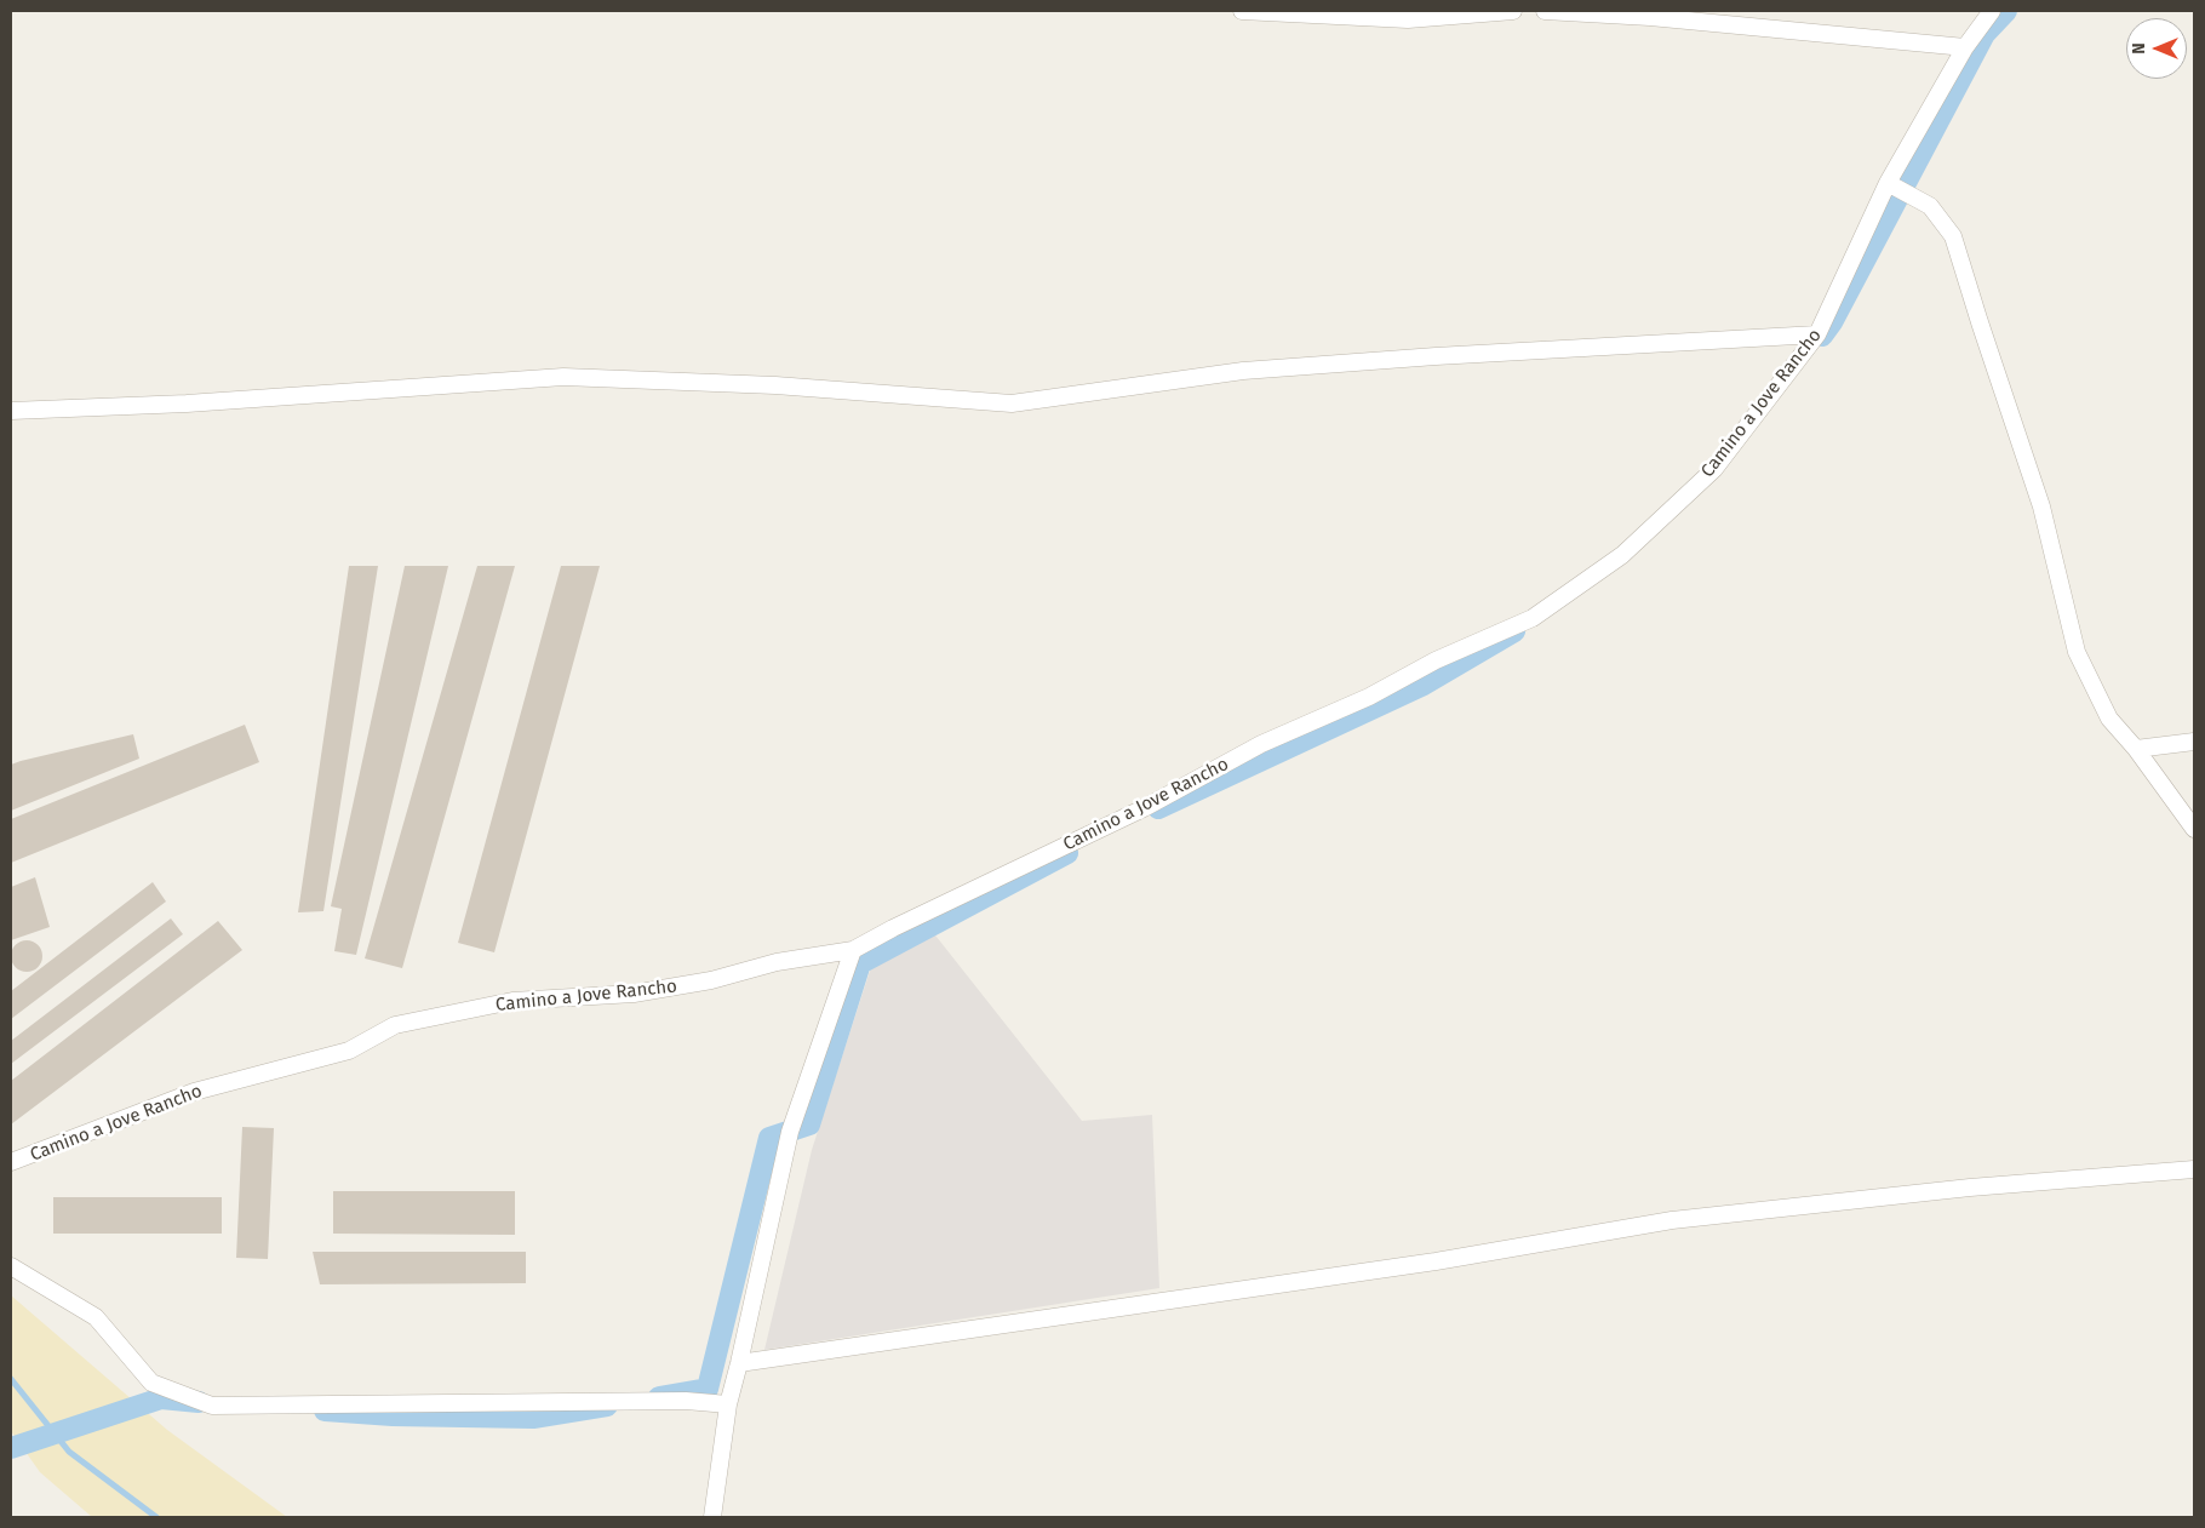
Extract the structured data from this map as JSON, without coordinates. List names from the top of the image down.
{
  "streets": {
    "street": ["Camino a Jove Rancho"]
  },
  "north": "left"
}
